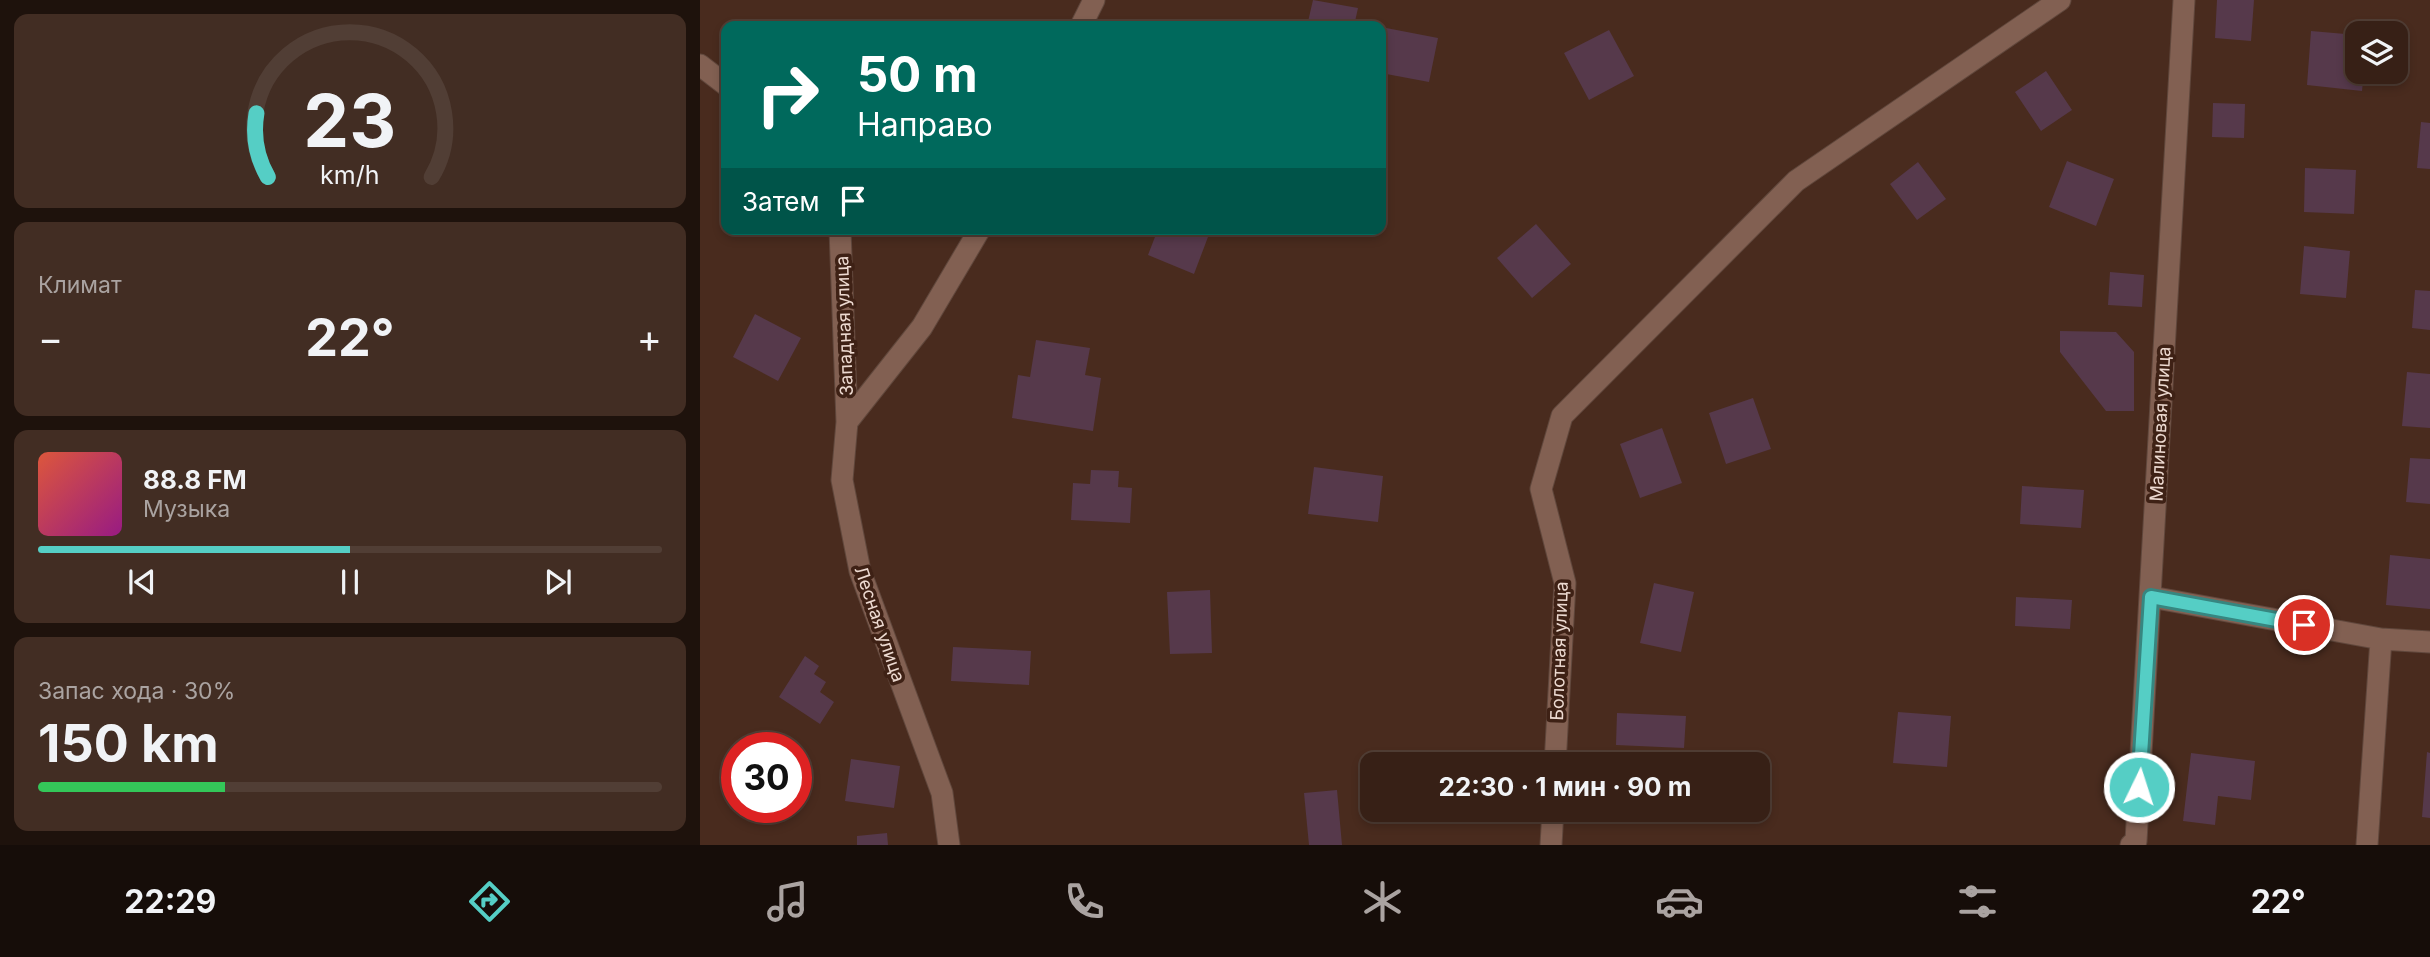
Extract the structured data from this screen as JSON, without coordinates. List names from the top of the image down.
{
  "streets": {
    "street": [
      "Западная улица",
      "Малиновая улица",
      "Лесная улица",
      "Болотная улица"
    ]
  },
  "crossings": [
    ["Западная улица", "Лесная улица"]
  ],
  "page": {
    "turn": ["50 m", "Направо"],
    "then": "Затем",
    "tile": [
      "Климат",
      ["Запас хода · 30%", "150 km"]
    ],
    "heat": ["−", "22°", "+"],
    "song": ["88.8 FM", "Музыка"],
    "limit": "30",
    "trip": "22:30 · 1 мин · 90 m",
    "tabs": ["22:29", "22°"],
    "gauge": ["23", "km/h"]
  }
}
